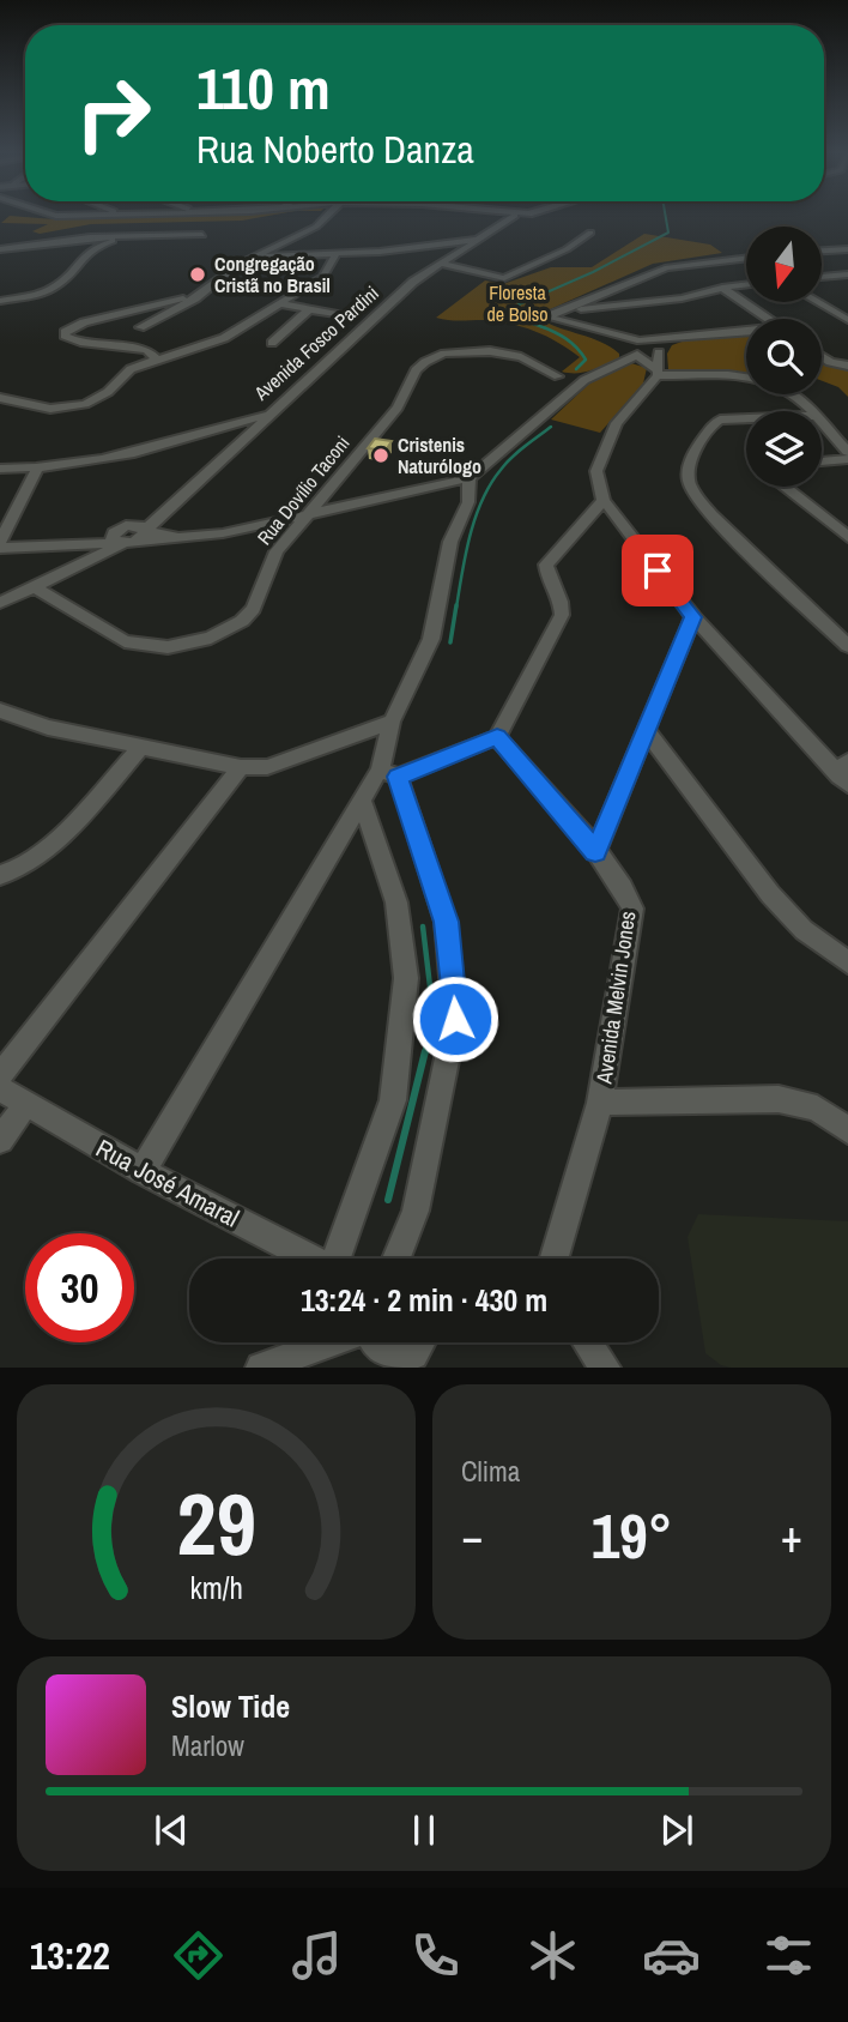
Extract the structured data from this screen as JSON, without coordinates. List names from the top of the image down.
{
  "streets": {
    "street": [
      "Avenida Fosco Pardini",
      "Rua Dovílio Taconi",
      "Avenida Melvin Jones",
      "Rua José Amaral"
    ]
  },
  "parks": ["Floresta de Bolso"],
  "places": ["Congregação Cristã no Brasil", "Cristenis Naturólogo"],
  "north": "bottom",
  "page": {
    "turn": ["110 m", "Rua Noberto Danza"],
    "limit": "30",
    "trip": "13:24 · 2 min · 430 m",
    "tile": "Clima",
    "heat": ["−", "19°", "+"],
    "song": ["Slow Tide", "Marlow"],
    "tabs": "13:22",
    "gauge": ["29", "km/h"]
  }
}
